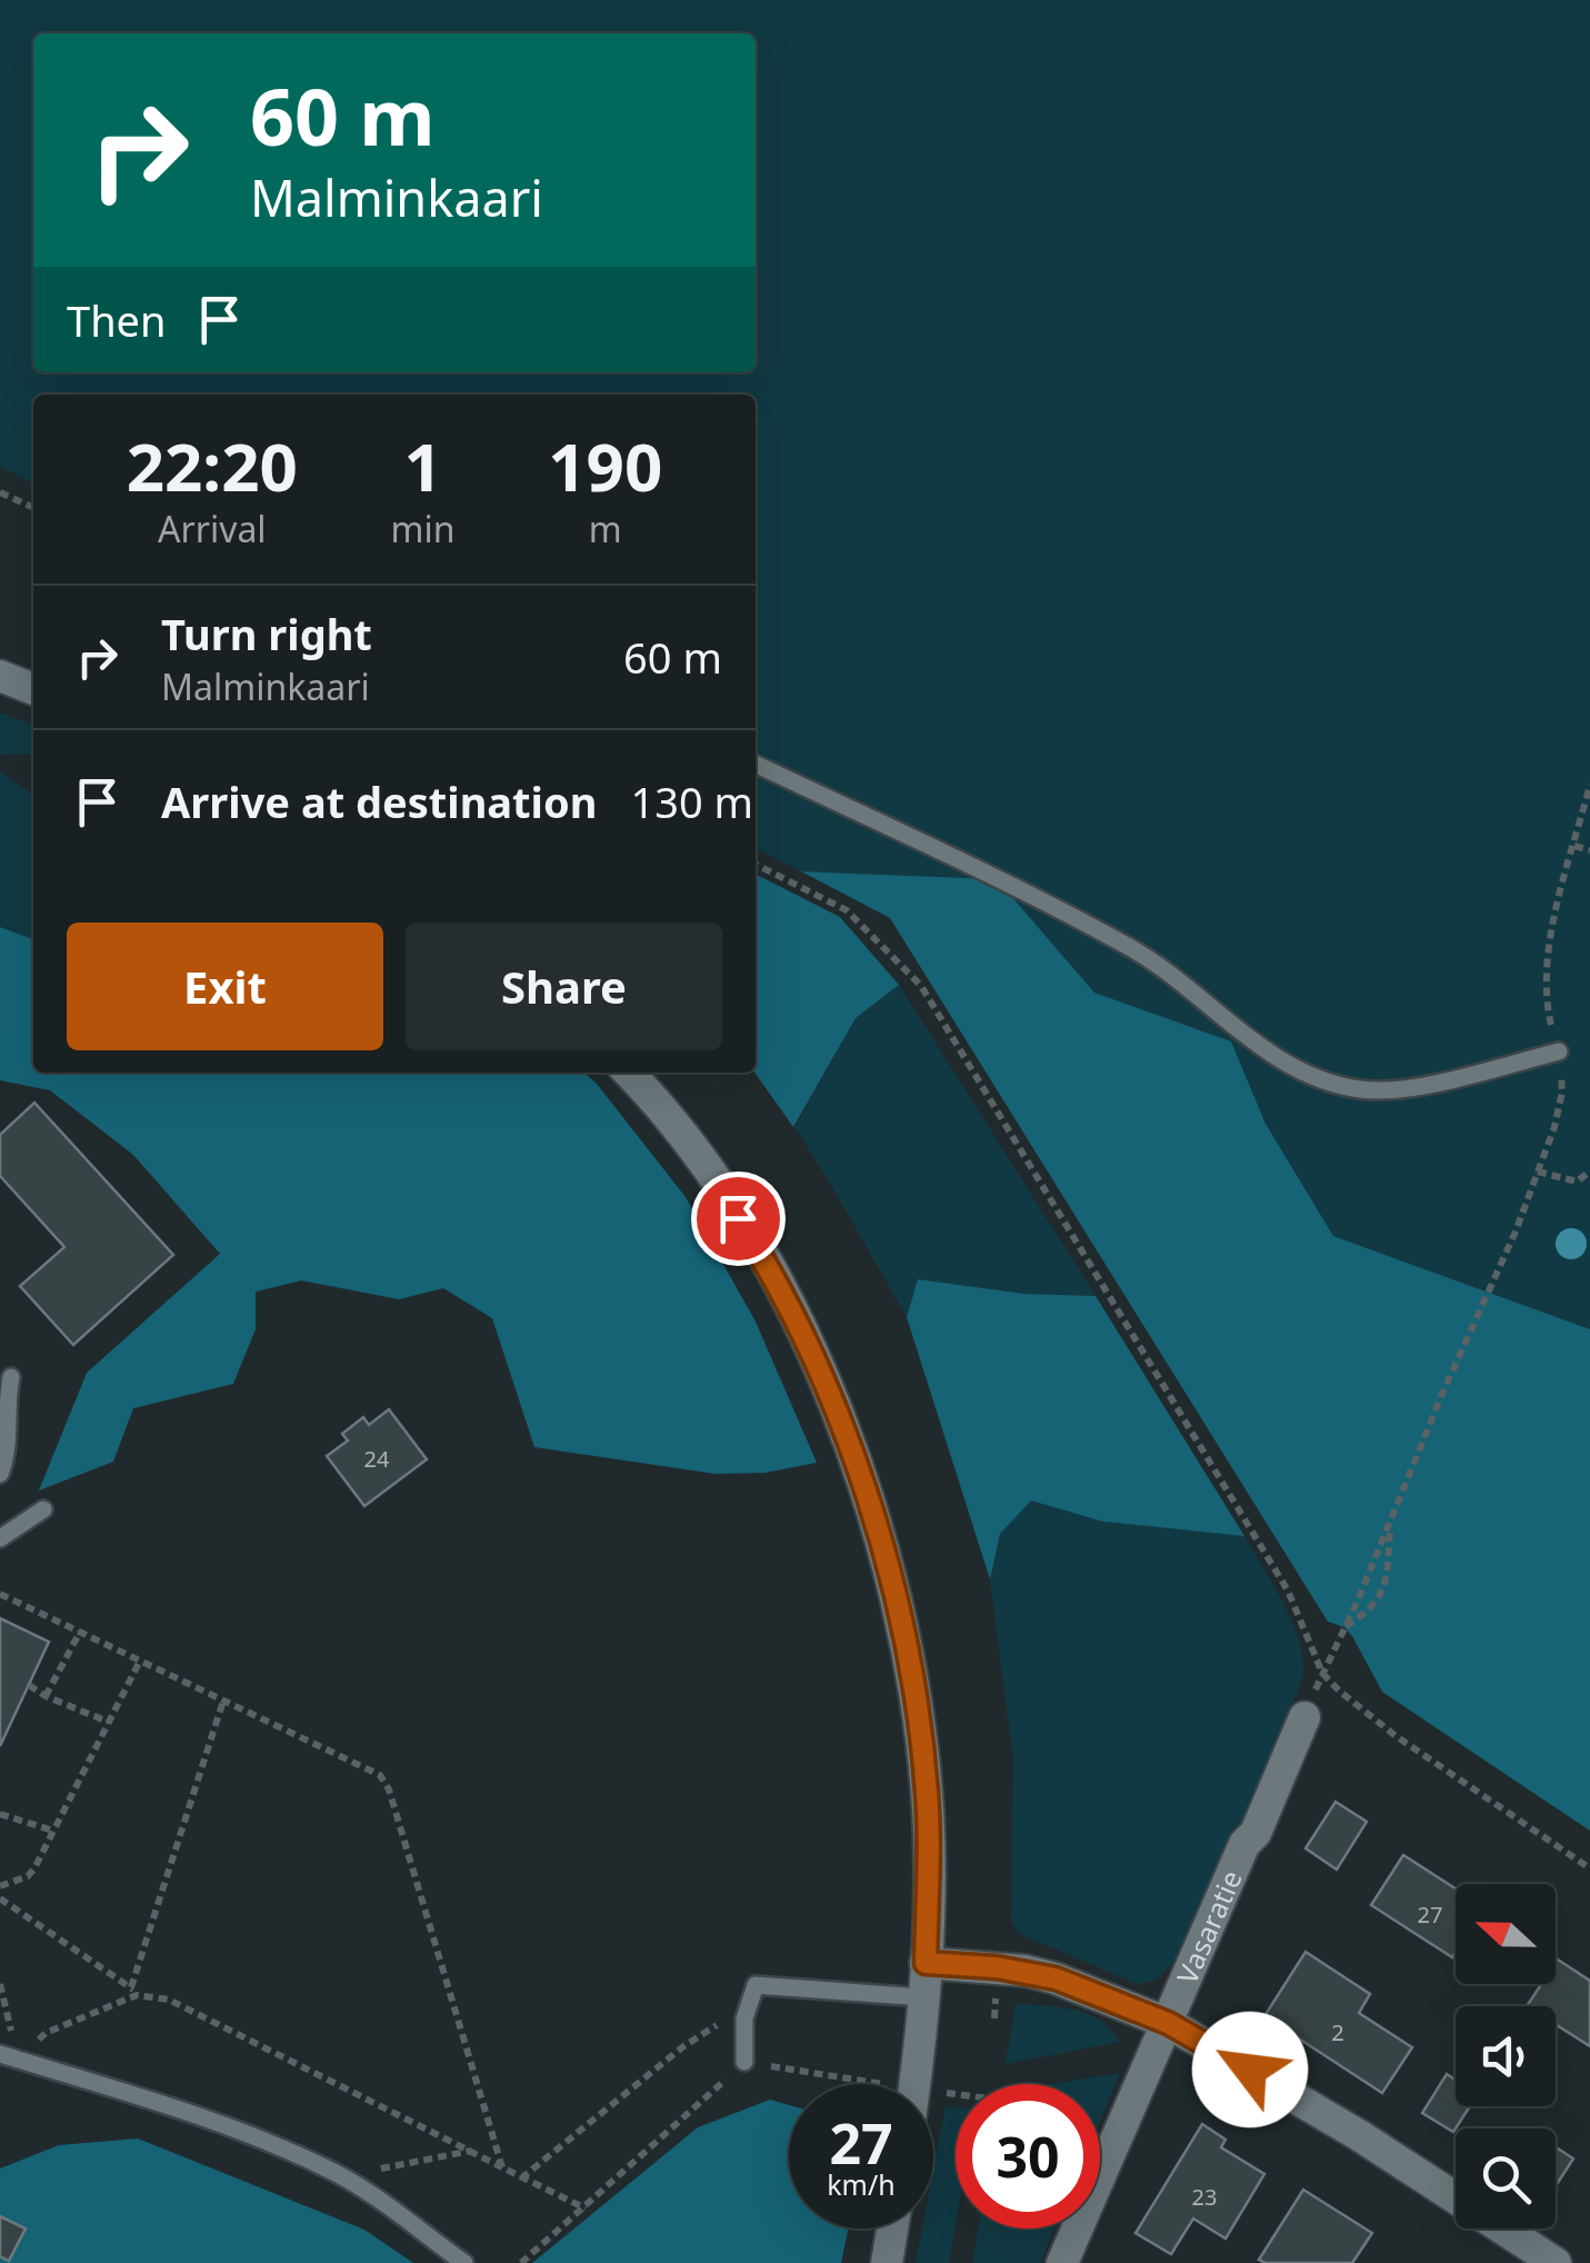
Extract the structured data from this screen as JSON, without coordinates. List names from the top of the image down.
{
  "streets": {
    "street": ["Vasaratie"]
  },
  "house_numbers": [
    "24",
    "27",
    "2",
    "23"
  ],
  "north": "left",
  "page": {
    "turn": ["60 m", "Malminkaari"],
    "then": "Then",
    "eta": [
      "22:20",
      "Arrival",
      "1",
      "min",
      "190",
      "m"
    ],
    "list": [
      {
        "name": "Turn right",
        "note": "Malminkaari",
        "value": "60 m"
      },
      {
        "name": "Arrive at destination",
        "value": "130 m"
      }
    ],
    "buttons": ["Exit", "Share"],
    "speed": "27 km/h",
    "limit": "30"
  }
}
